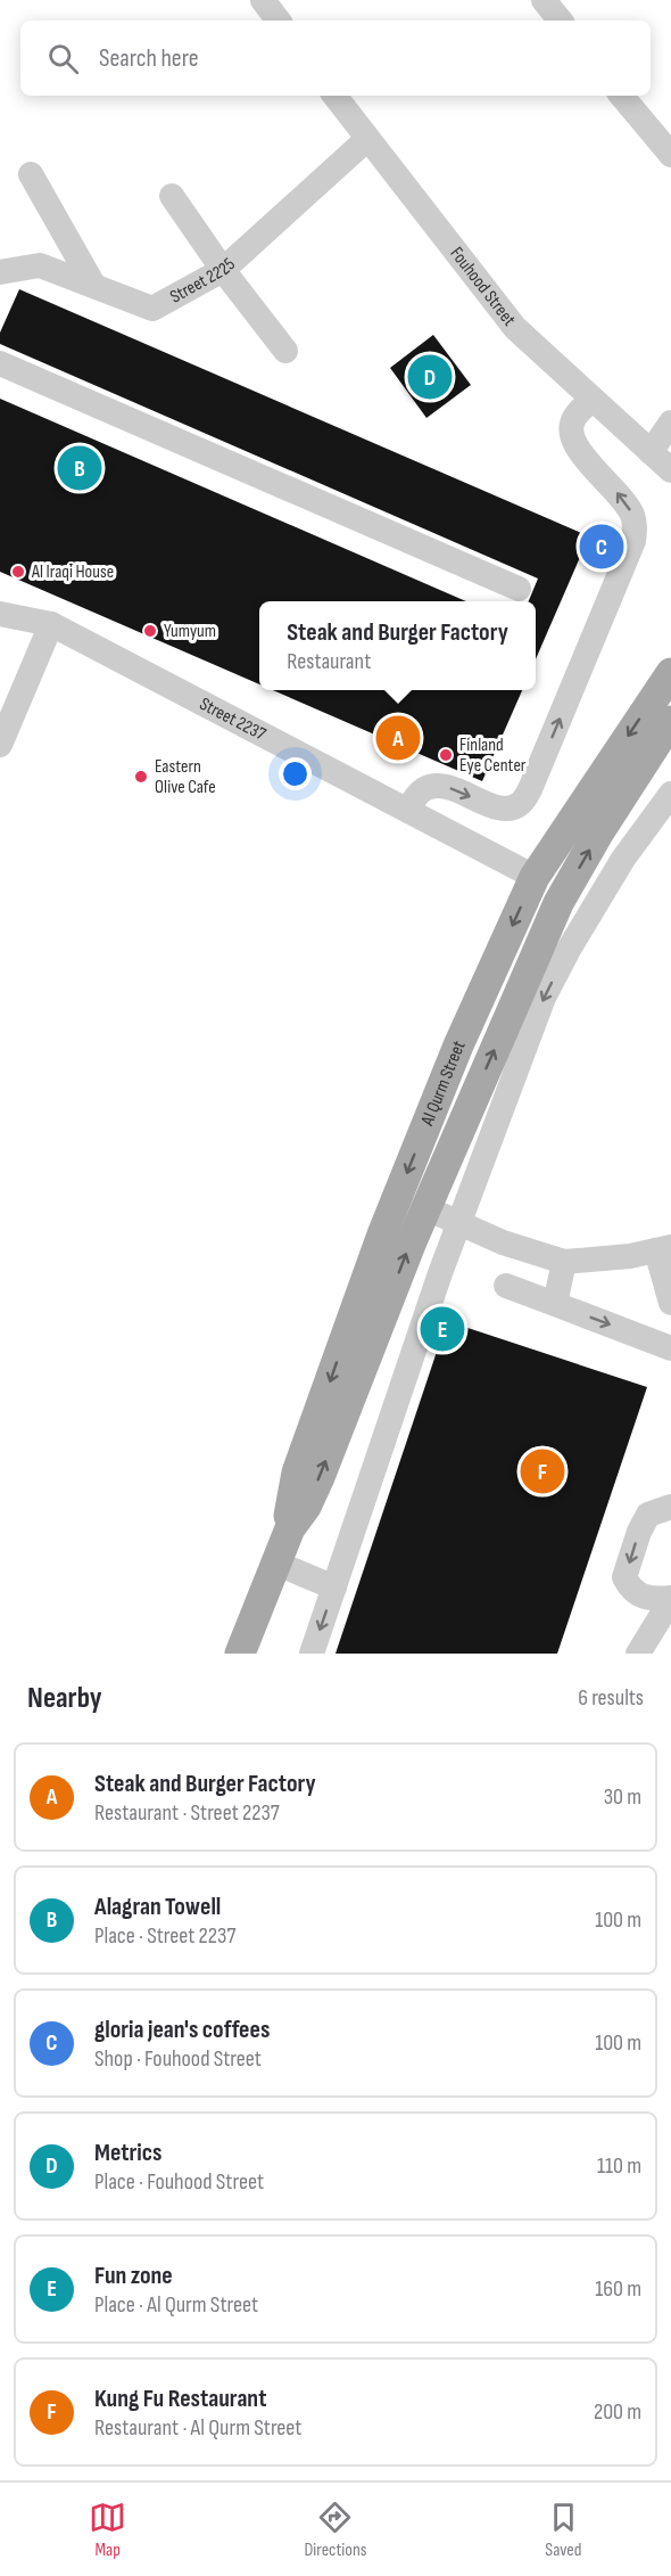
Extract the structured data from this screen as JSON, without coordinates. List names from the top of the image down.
{
  "streets": {
    "main road": ["Al Qurm Street"],
    "street": ["Street 2225", "Fouhood Street", "Street 2237"]
  },
  "crossings": [
    ["Street 2225", "Fouhood Street"],
    ["Street 2237", "Al Qurm Street"]
  ],
  "places": [
    "Al Iraqi House",
    "Yumyum",
    "Finland Eye Center",
    "Eastern Olive Cafe"
  ],
  "page": {
    "search": "Search here",
    "pins": [
      "D",
      "B",
      "C",
      "A",
      "E",
      "F"
    ],
    "popup": ["Steak and Burger Factory", "Restaurant"],
    "heading": ["Nearby", "6 results"],
    "list": [
      {
        "mark": "A",
        "name": "Steak and Burger Factory",
        "note": "Restaurant · Street 2237",
        "value": "30 m"
      },
      {
        "mark": "B",
        "name": "Alagran Towell",
        "note": "Place · Street 2237",
        "value": "100 m"
      },
      {
        "mark": "C",
        "name": "gloria jean's coffees",
        "note": "Shop · Fouhood Street",
        "value": "100 m"
      },
      {
        "mark": "D",
        "name": "Metrics",
        "note": "Place · Fouhood Street",
        "value": "110 m"
      },
      {
        "mark": "E",
        "name": "Fun zone",
        "note": "Place · Al Qurm Street",
        "value": "160 m"
      },
      {
        "mark": "F",
        "name": "Kung Fu Restaurant",
        "note": "Restaurant · Al Qurm Street",
        "value": "200 m"
      }
    ],
    "nav": ["Map", "Directions", "Saved"]
  }
}
